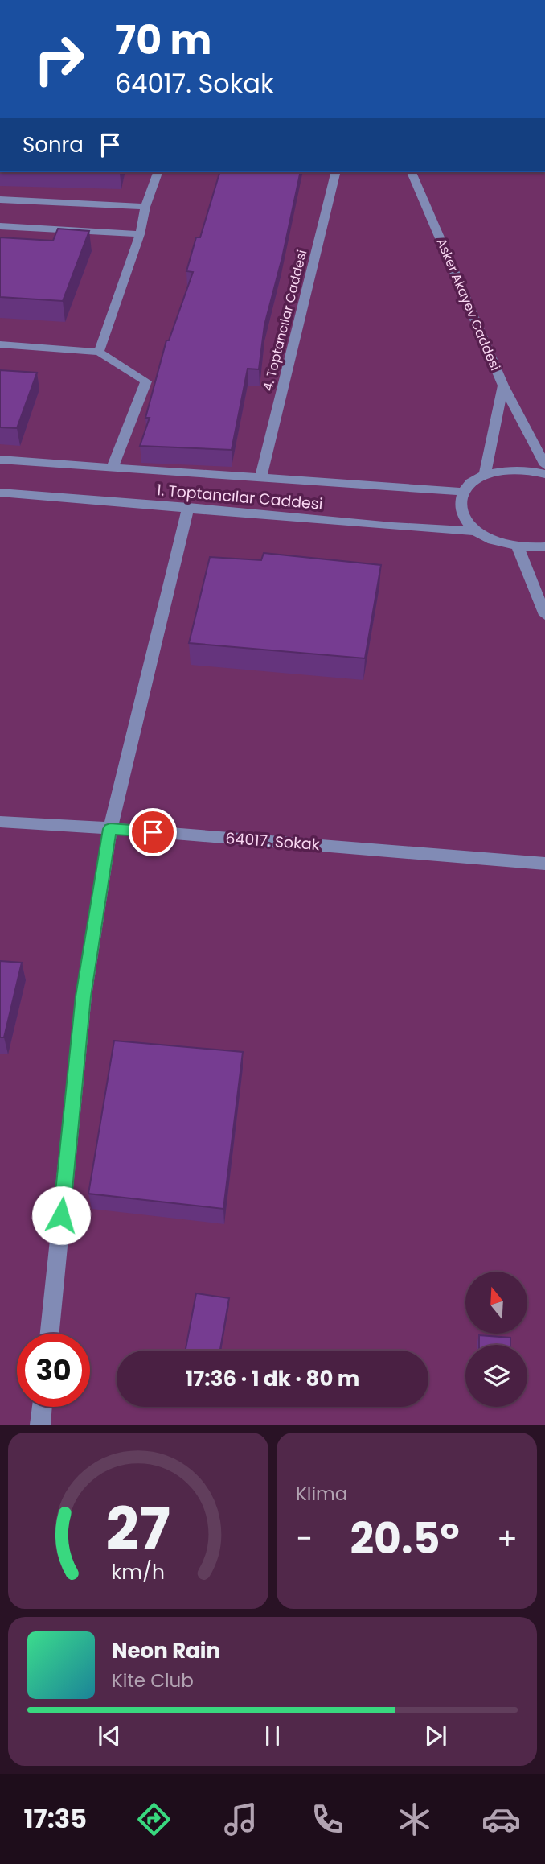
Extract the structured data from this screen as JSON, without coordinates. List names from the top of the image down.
{
  "streets": {
    "street": [
      "Asker Akayev Caddesi",
      "4. Toptancılar Caddesi",
      "1. Toptancılar Caddesi",
      "64017. Sokak"
    ]
  },
  "crossings": [
    ["4. Toptancılar Caddesi", "1. Toptancılar Caddesi"]
  ],
  "north": "top",
  "page": {
    "turn": ["70 m", "64017. Sokak"],
    "then": "Sonra",
    "limit": "30",
    "trip": "17:36 · 1 dk · 80 m",
    "tile": "Klima",
    "heat": ["−", "20.5°", "+"],
    "song": ["Neon Rain", "Kite Club"],
    "tabs": "17:35",
    "gauge": ["27", "km/h"]
  }
}
